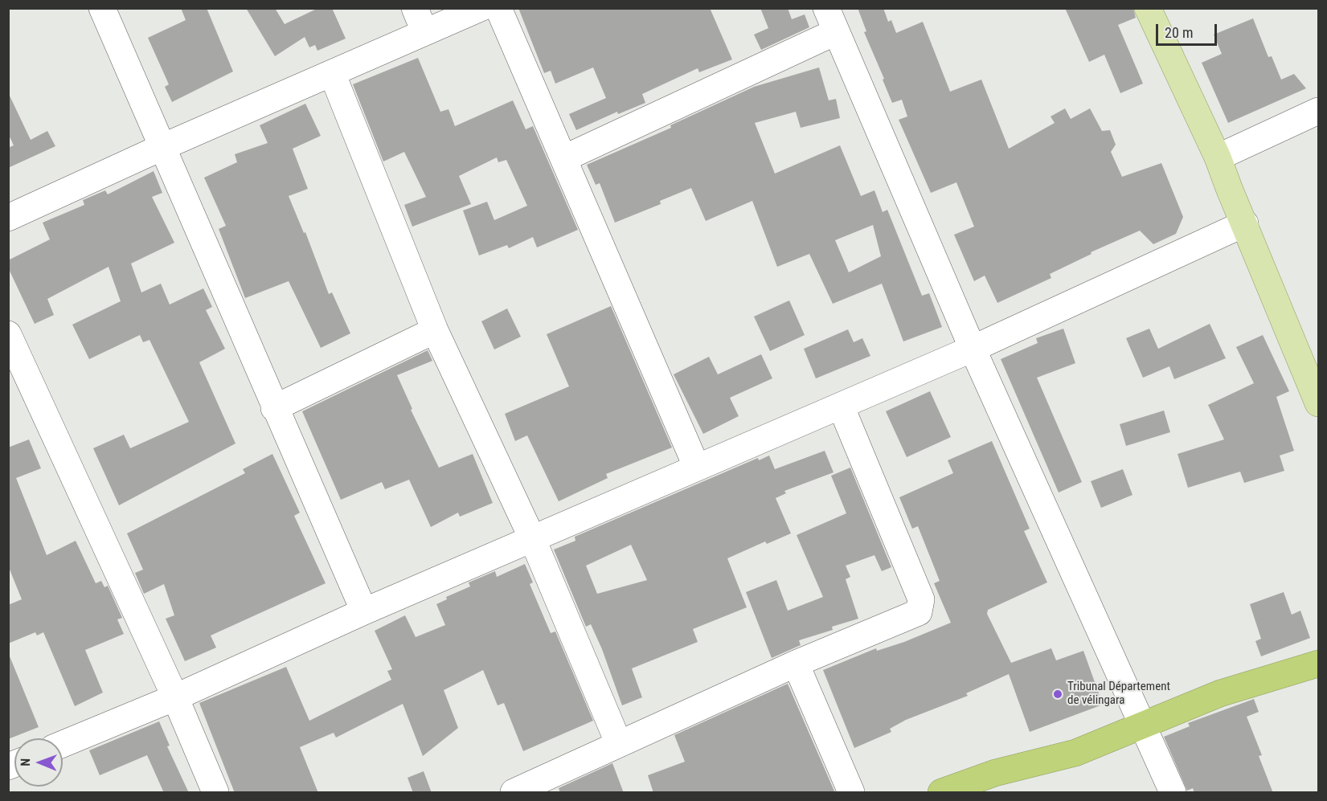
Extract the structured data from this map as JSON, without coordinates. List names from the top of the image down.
{
  "places": ["Tribunal Département de vélingara"],
  "scale_bar": "20 m",
  "north": "left"
}
